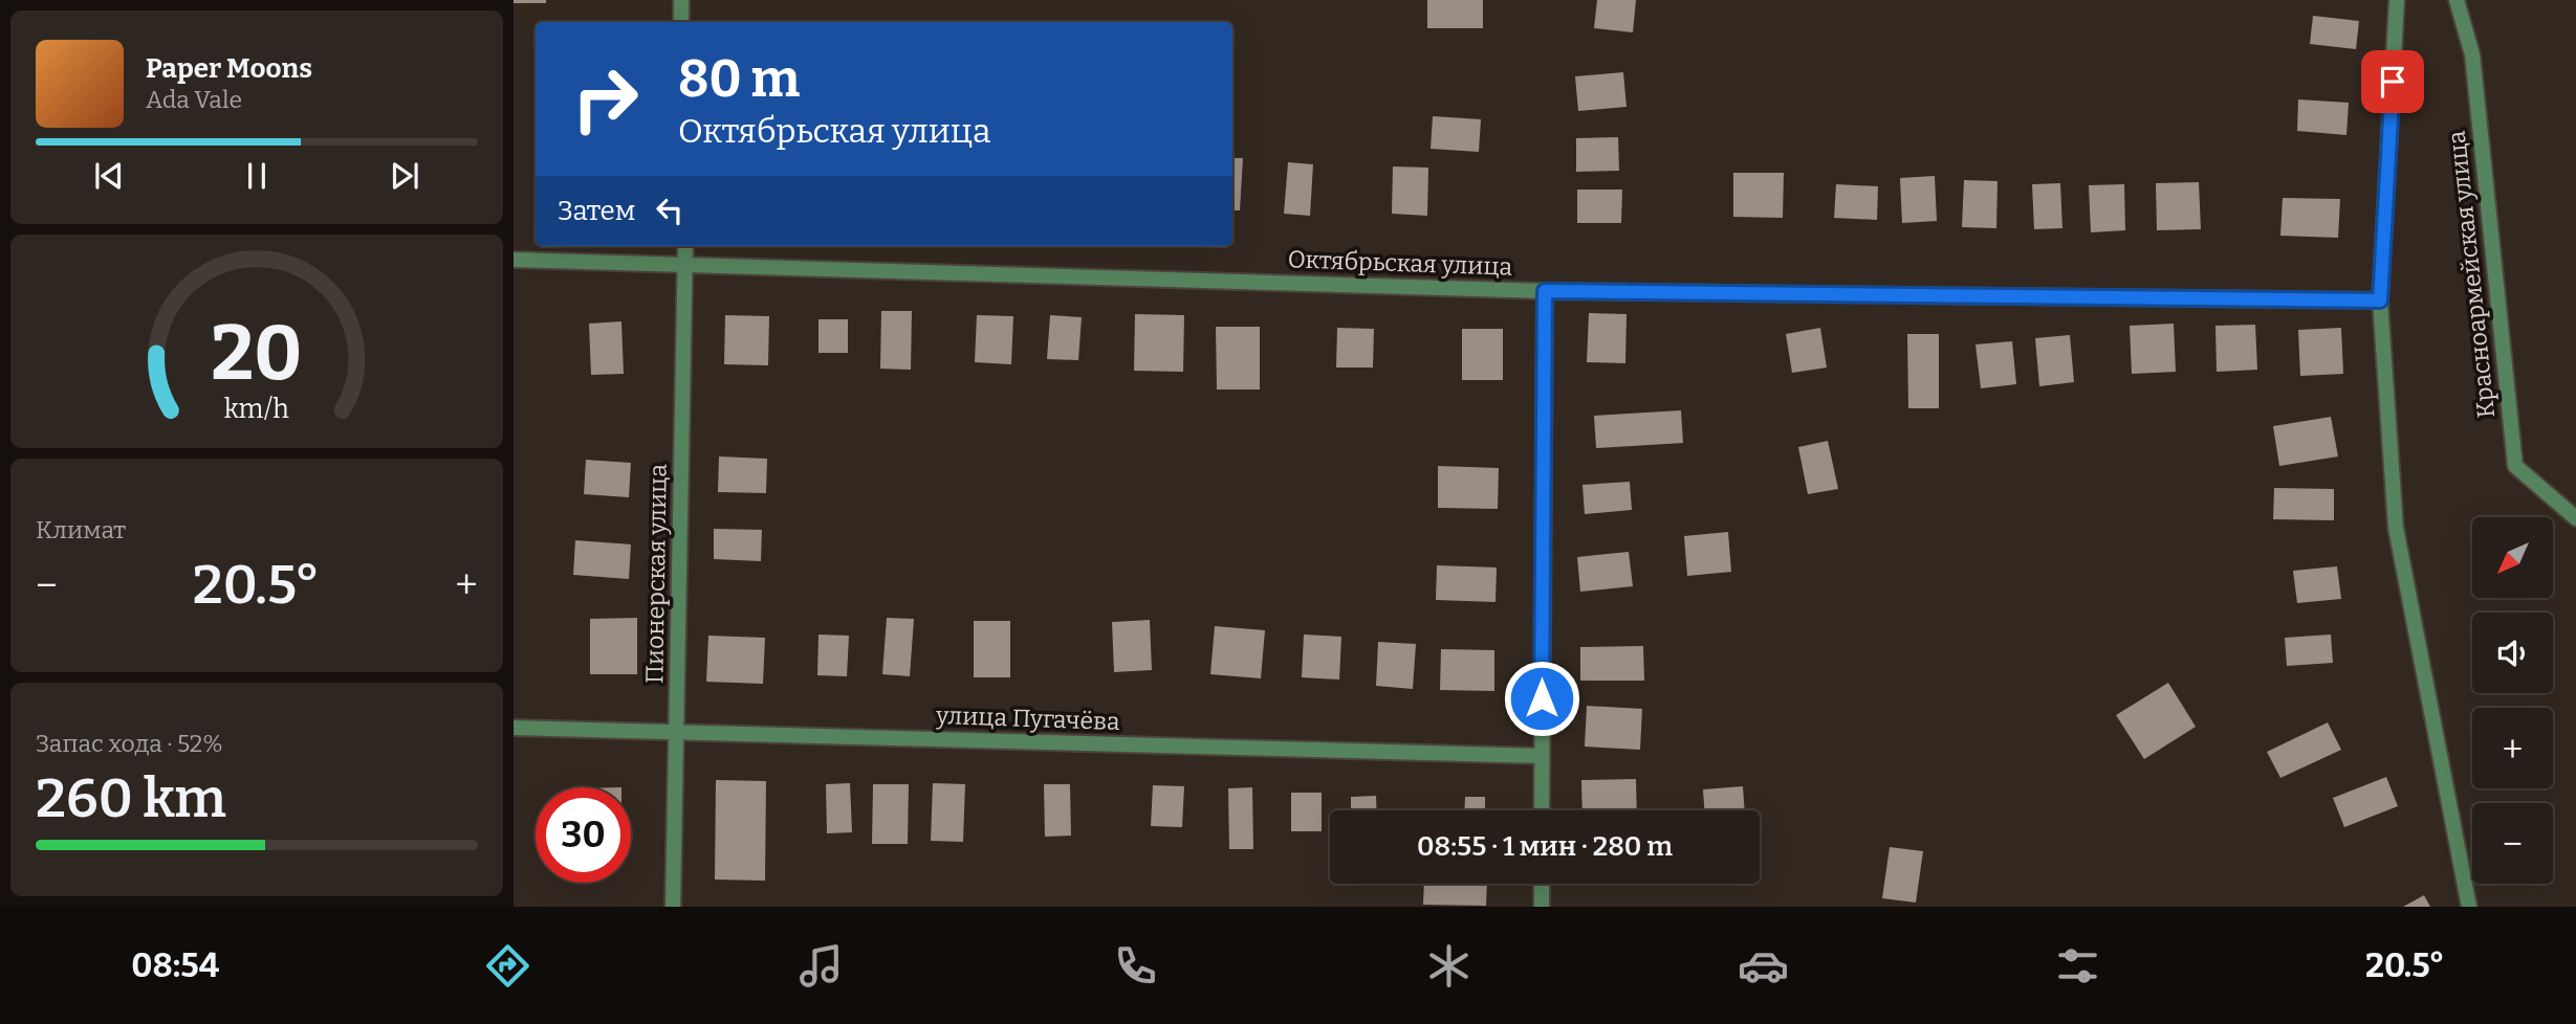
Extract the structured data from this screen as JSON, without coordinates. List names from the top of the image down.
{
  "streets": {
    "street": [
      "Октябрьская улица",
      "Красноармейская улица",
      "Пионерская улица",
      "улица Пугачёва"
    ]
  },
  "crossings": [
    ["Октябрьская улица", "Пионерская улица"],
    ["Пионерская улица", "улица Пугачёва"]
  ],
  "north": "bottom left",
  "page": {
    "turn": ["80 m", "Октябрьская улица"],
    "song": ["Paper Moons", "Ada Vale"],
    "then": "Затем",
    "tile": [
      "Климат",
      ["Запас хода · 52%", "260 km"]
    ],
    "map_buttons": ["+", "−"],
    "heat": ["−", "20.5°", "+"],
    "limit": "30",
    "trip": "08:55 · 1 мин · 280 m",
    "tabs": ["08:54", "20.5°"],
    "gauge": ["20", "km/h"]
  }
}
